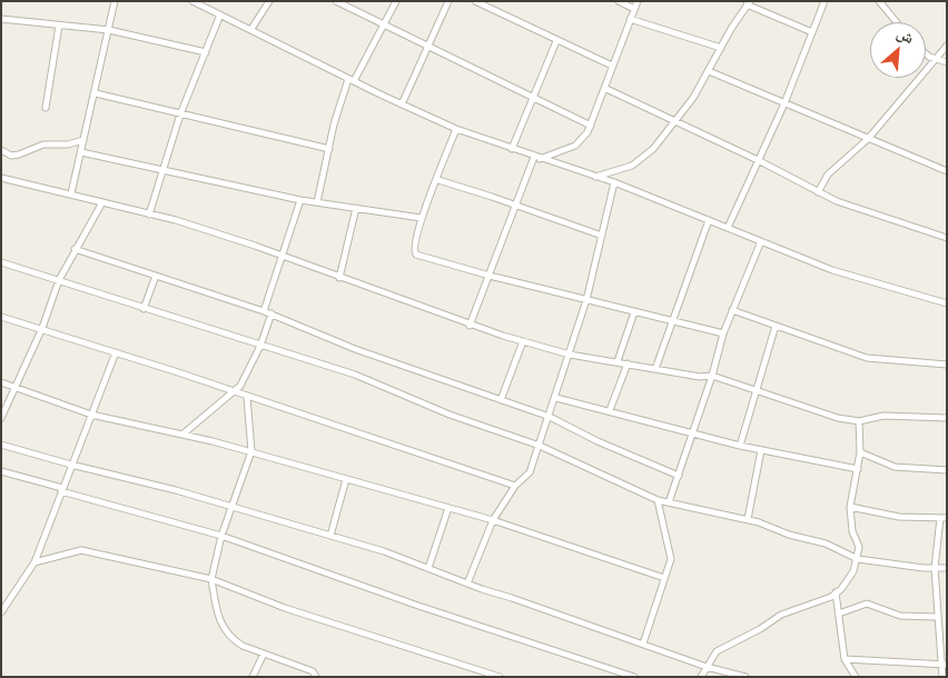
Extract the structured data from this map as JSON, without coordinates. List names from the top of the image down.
{
  "north": "top right"
}
